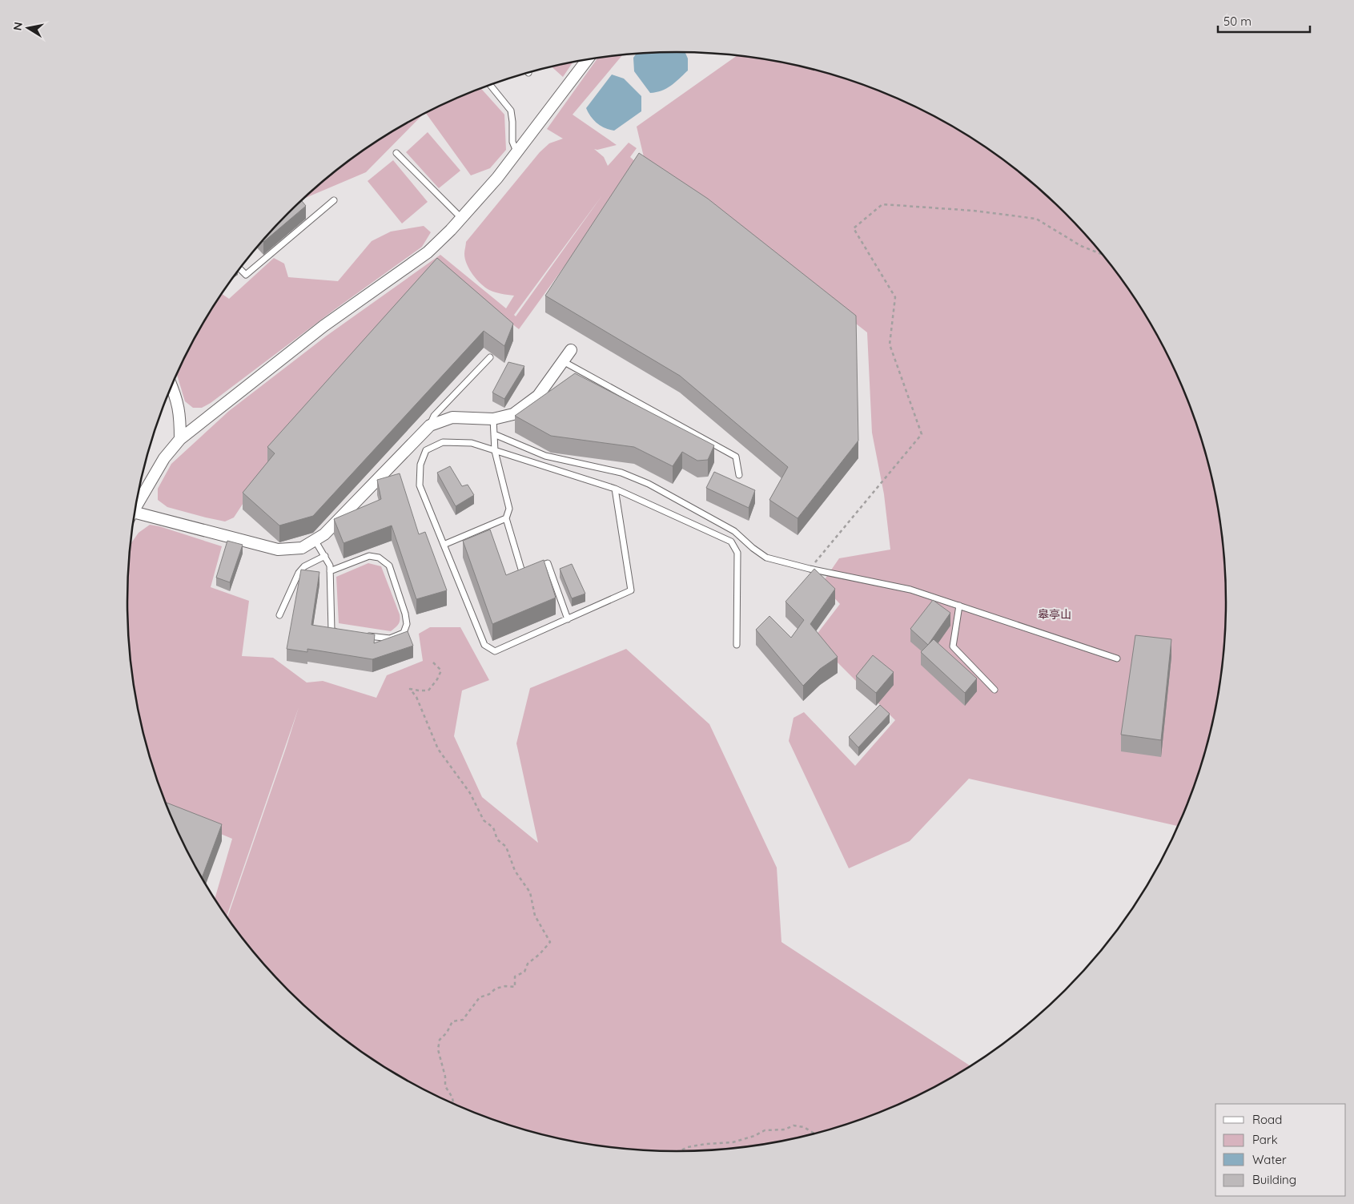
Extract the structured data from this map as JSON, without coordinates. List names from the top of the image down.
{
  "parks": ["皋亭山"],
  "legend": [
    "Road",
    "Park",
    "Water",
    "Building"
  ],
  "scale_bar": "50 m",
  "north": "left"
}
